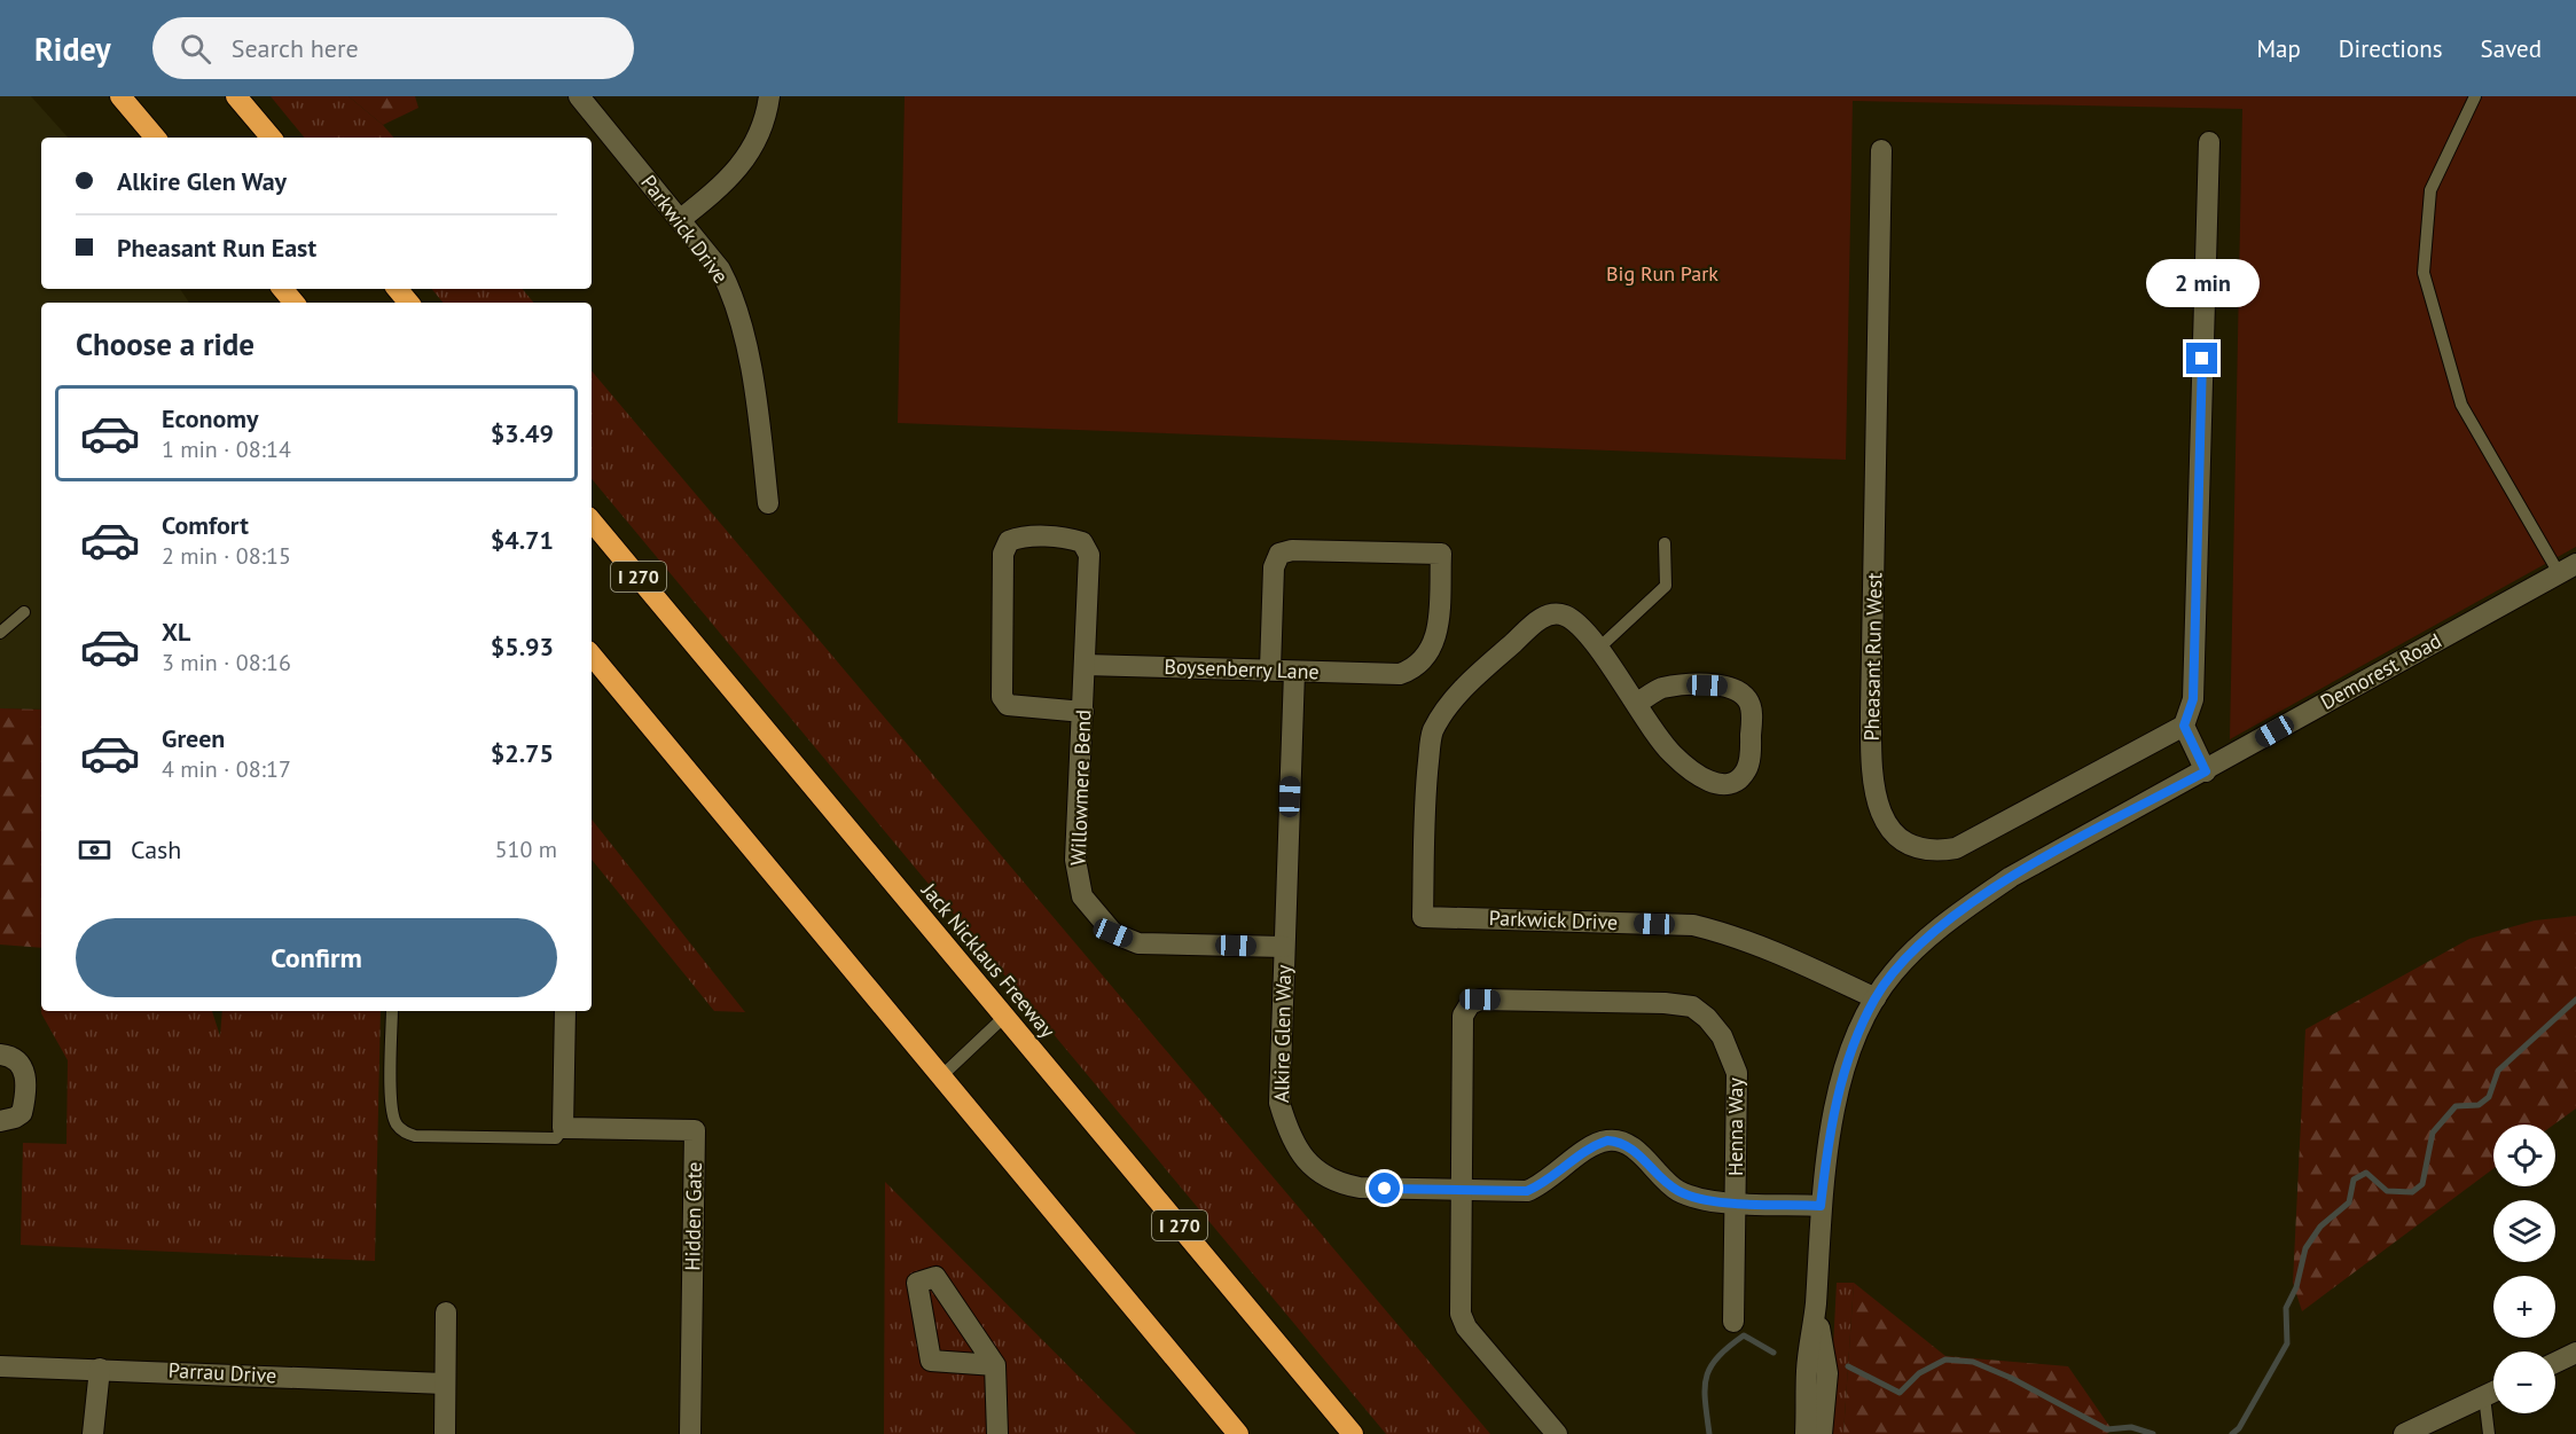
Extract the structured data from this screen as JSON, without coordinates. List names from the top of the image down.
{
  "streets": {
    "highway": ["I 270", "Jack Nicklaus Freeway"],
    "street": [
      "Parkwick Drive",
      "Pheasant Run West",
      "Boysenberry Lane",
      "Demorest Road",
      "Willowmere Bend",
      "Alkire Glen Way",
      "Henna Way",
      "Hidden Gate",
      "Parrau Drive"
    ]
  },
  "crossings": [
    ["Parkwick Drive", "Demorest Road"],
    ["Boysenberry Lane", "Willowmere Bend"],
    ["Boysenberry Lane", "Alkire Glen Way"],
    ["Demorest Road", "Alkire Glen Way"],
    ["Willowmere Bend", "Alkire Glen Way"],
    ["Alkire Glen Way", "Henna Way"]
  ],
  "parks": ["Big Run Park"],
  "page": {
    "header": "Ridey",
    "search": "Search here",
    "nav": ["Map", "Directions", "Saved"],
    "banner": ["Alkire Glen Way", "Pheasant Run East"],
    "bubble": "2 min",
    "heading": "Choose a ride",
    "list": [
      {
        "name": "Economy",
        "note": "1 min · 08:14",
        "value": "$3.49"
      },
      {
        "name": "Comfort",
        "note": "2 min · 08:15",
        "value": "$4.71"
      },
      {
        "name": "XL",
        "note": "3 min · 08:16",
        "value": "$5.93"
      },
      {
        "name": "Green",
        "note": "4 min · 08:17",
        "value": "$2.75"
      }
    ],
    "pay": ["Cash", "510 m"],
    "buttons": "Confirm",
    "map_buttons": ["+", "−"]
  }
}
